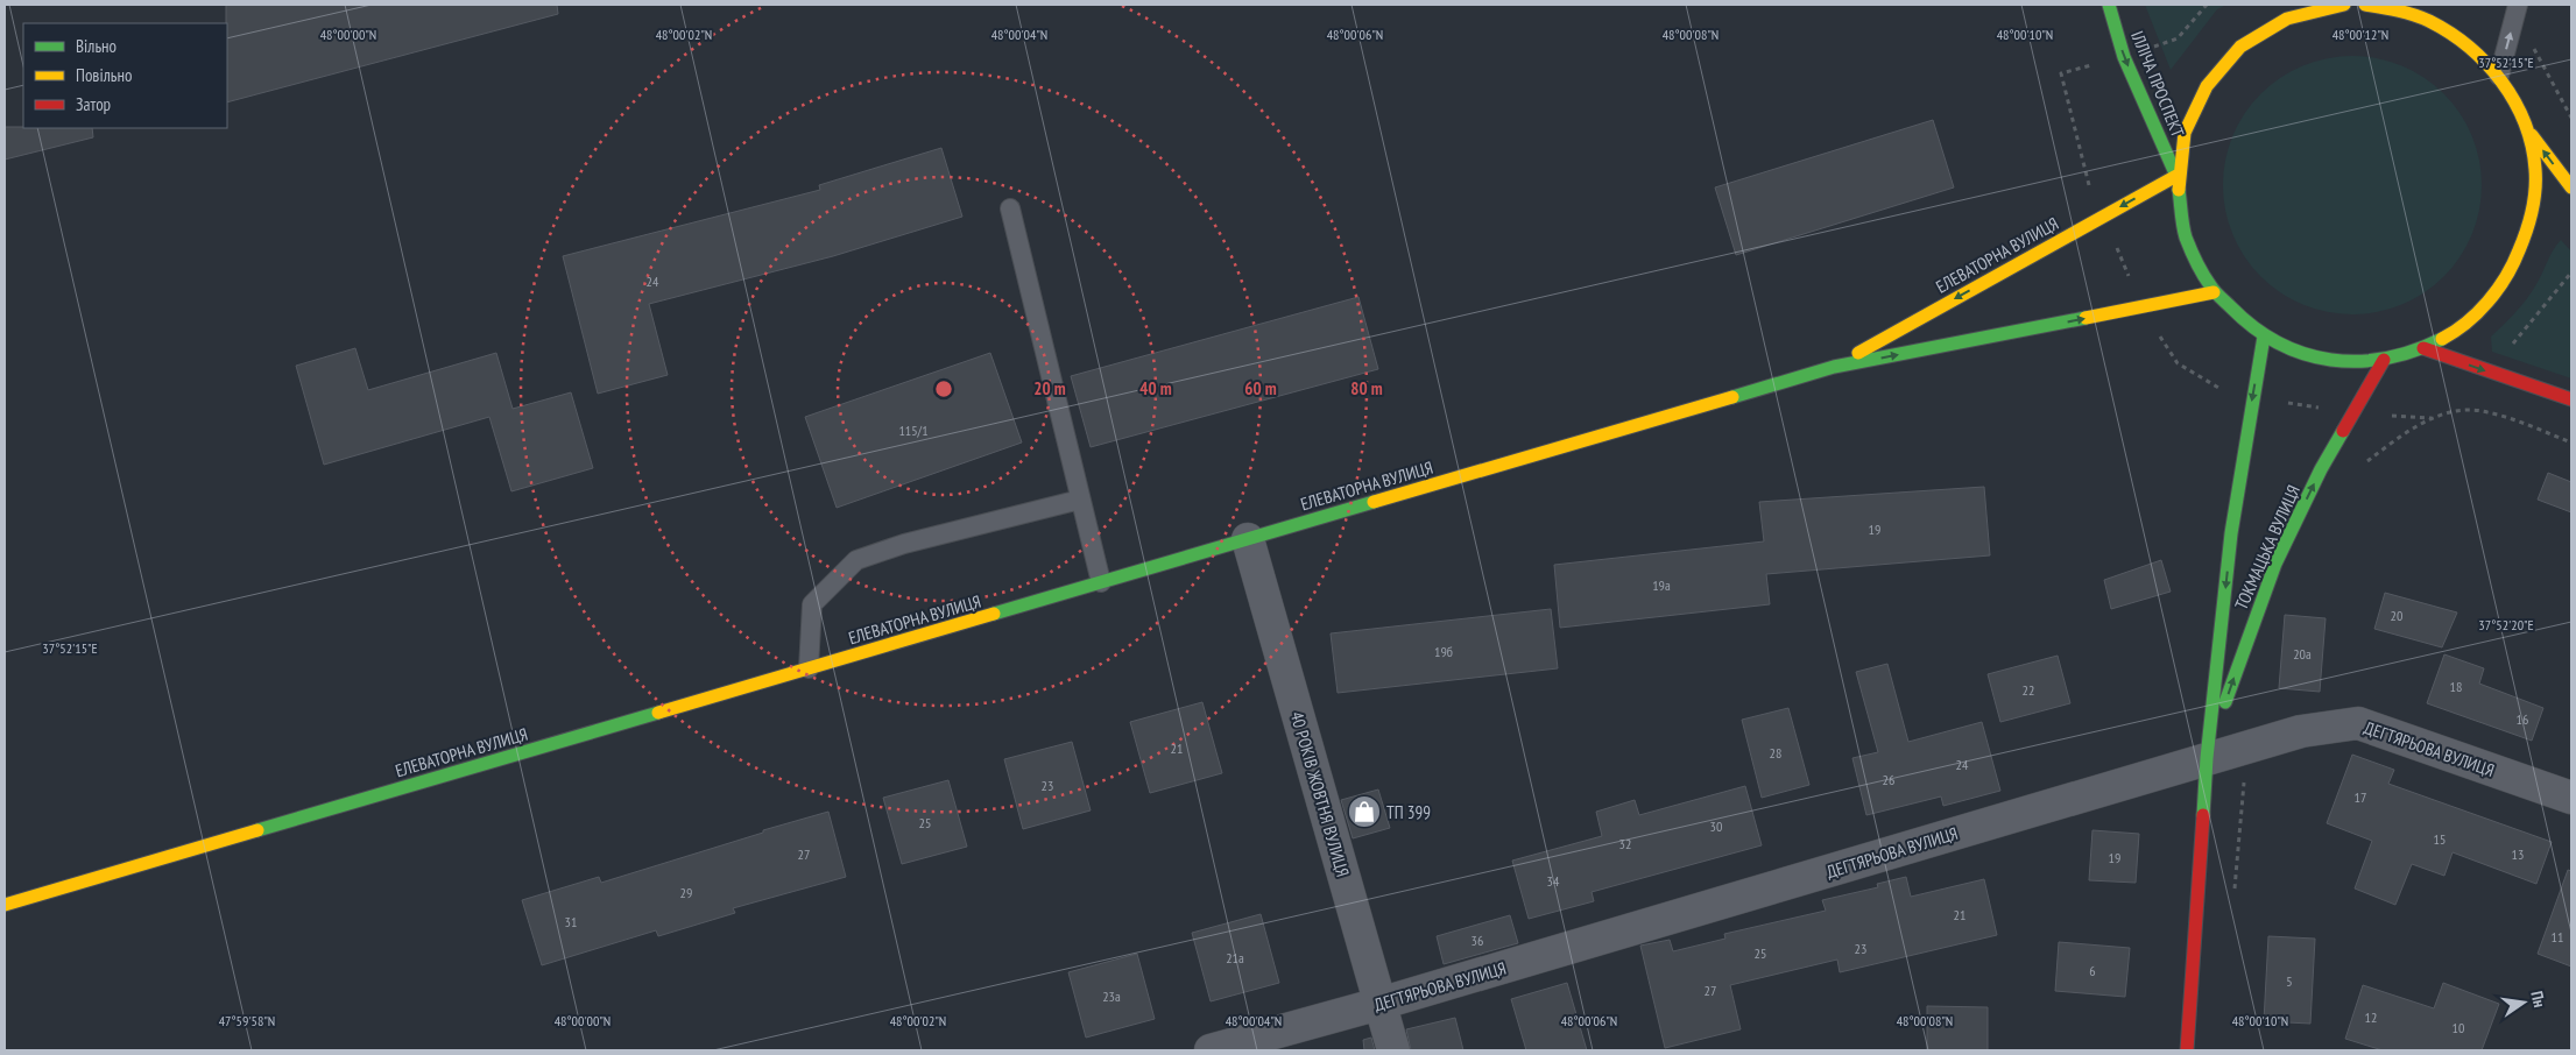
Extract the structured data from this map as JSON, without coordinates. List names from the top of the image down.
{
  "streets": {
    "main road": ["ІЛЛІЧА ПРОСПЕКТ", "ЕЛЕВАТОРНА ВУЛИЦЯ", "ТОКМАЦЬКА ВУЛИЦЯ"],
    "street": ["ДЕГТЯРЬОВА ВУЛИЦЯ", "40 РОКІВ ЖОВТНЯ ВУЛИЦЯ"]
  },
  "crossings": [
    ["ІЛЛІЧА ПРОСПЕКТ", "ЕЛЕВАТОРНА ВУЛИЦЯ"],
    ["ЕЛЕВАТОРНА ВУЛИЦЯ", "40 РОКІВ ЖОВТНЯ ВУЛИЦЯ"],
    ["ТОКМАЦЬКА ВУЛИЦЯ", "ДЕГТЯРЬОВА ВУЛИЦЯ"],
    ["ДЕГТЯРЬОВА ВУЛИЦЯ", "40 РОКІВ ЖОВТНЯ ВУЛИЦЯ"]
  ],
  "one_way": ["ІЛЛІЧА ПРОСПЕКТ"],
  "places": {
    "shop": ["ТП 399"]
  },
  "house_numbers": [
    "24",
    "115/1",
    "19",
    "19а",
    "20",
    "19б",
    "20а",
    "18",
    "22",
    "16",
    "21",
    "28",
    "24",
    "26",
    "23",
    "17",
    "25",
    "30",
    "15",
    "32",
    "27",
    "13",
    "19",
    "34",
    "29",
    "21",
    "31",
    "11",
    "36",
    "23",
    "25",
    "21а",
    "6",
    "5",
    "27",
    "23а",
    "12",
    "10"
  ],
  "legend": ["Вільно", "Повільно", "Затор"],
  "north": "right",
  "coordinates": [
    "48°00'00\"N",
    "48°00'02\"N",
    "48°00'04\"N",
    "48°00'06\"N",
    "48°00'08\"N",
    "48°00'10\"N",
    "48°00'12\"N",
    "37°52'15\"E",
    "37°52'20\"E",
    "47°59'58\"N"
  ],
  "rings": [
    "20 m",
    "40 m",
    "60 m",
    "80 m"
  ]
}
